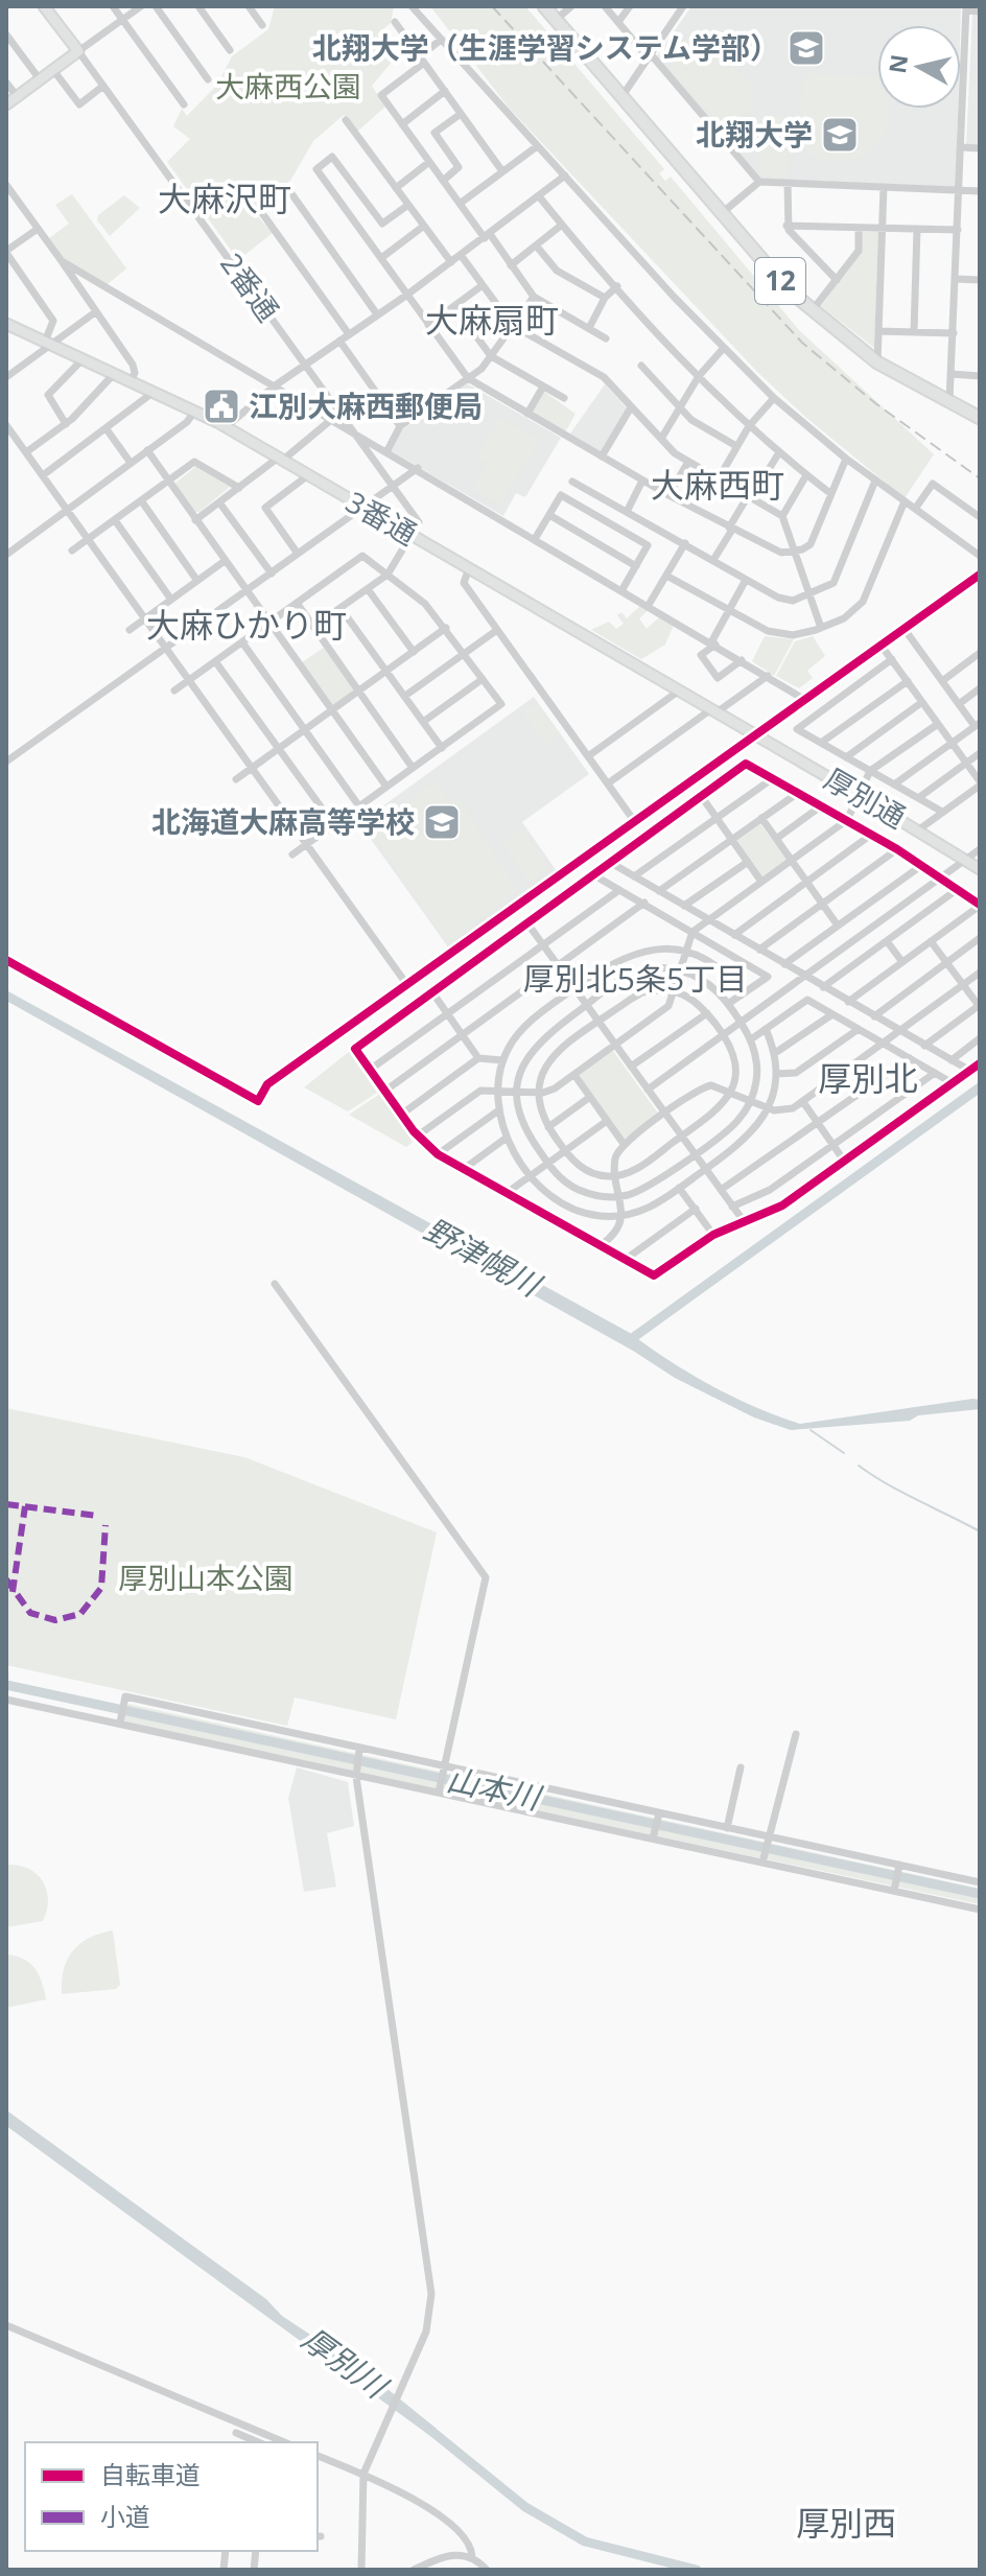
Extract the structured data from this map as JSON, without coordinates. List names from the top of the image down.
{
  "streets": {
    "highway": ["12"],
    "main road": ["2番通", "3番通", "厚別通"]
  },
  "crossings": [
    ["2番通", "3番通"],
    ["3番通", "厚別通"]
  ],
  "districts": [
    "大麻沢町",
    "大麻扇町",
    "大麻西町",
    "大麻ひかり町",
    "厚別北5条5丁目",
    "厚別北",
    "厚別西"
  ],
  "water": ["野津幌川", "山本川", "厚別川"],
  "parks": ["大麻西公園", "厚別山本公園"],
  "places": {
    "school or university": ["北翔大学（生涯学習システム学部）", "北翔大学", "北海道大麻高等学校"],
    "public building": ["江別大麻西郵便局"]
  },
  "legend": ["自転車道", "小道"],
  "north": "left"
}
